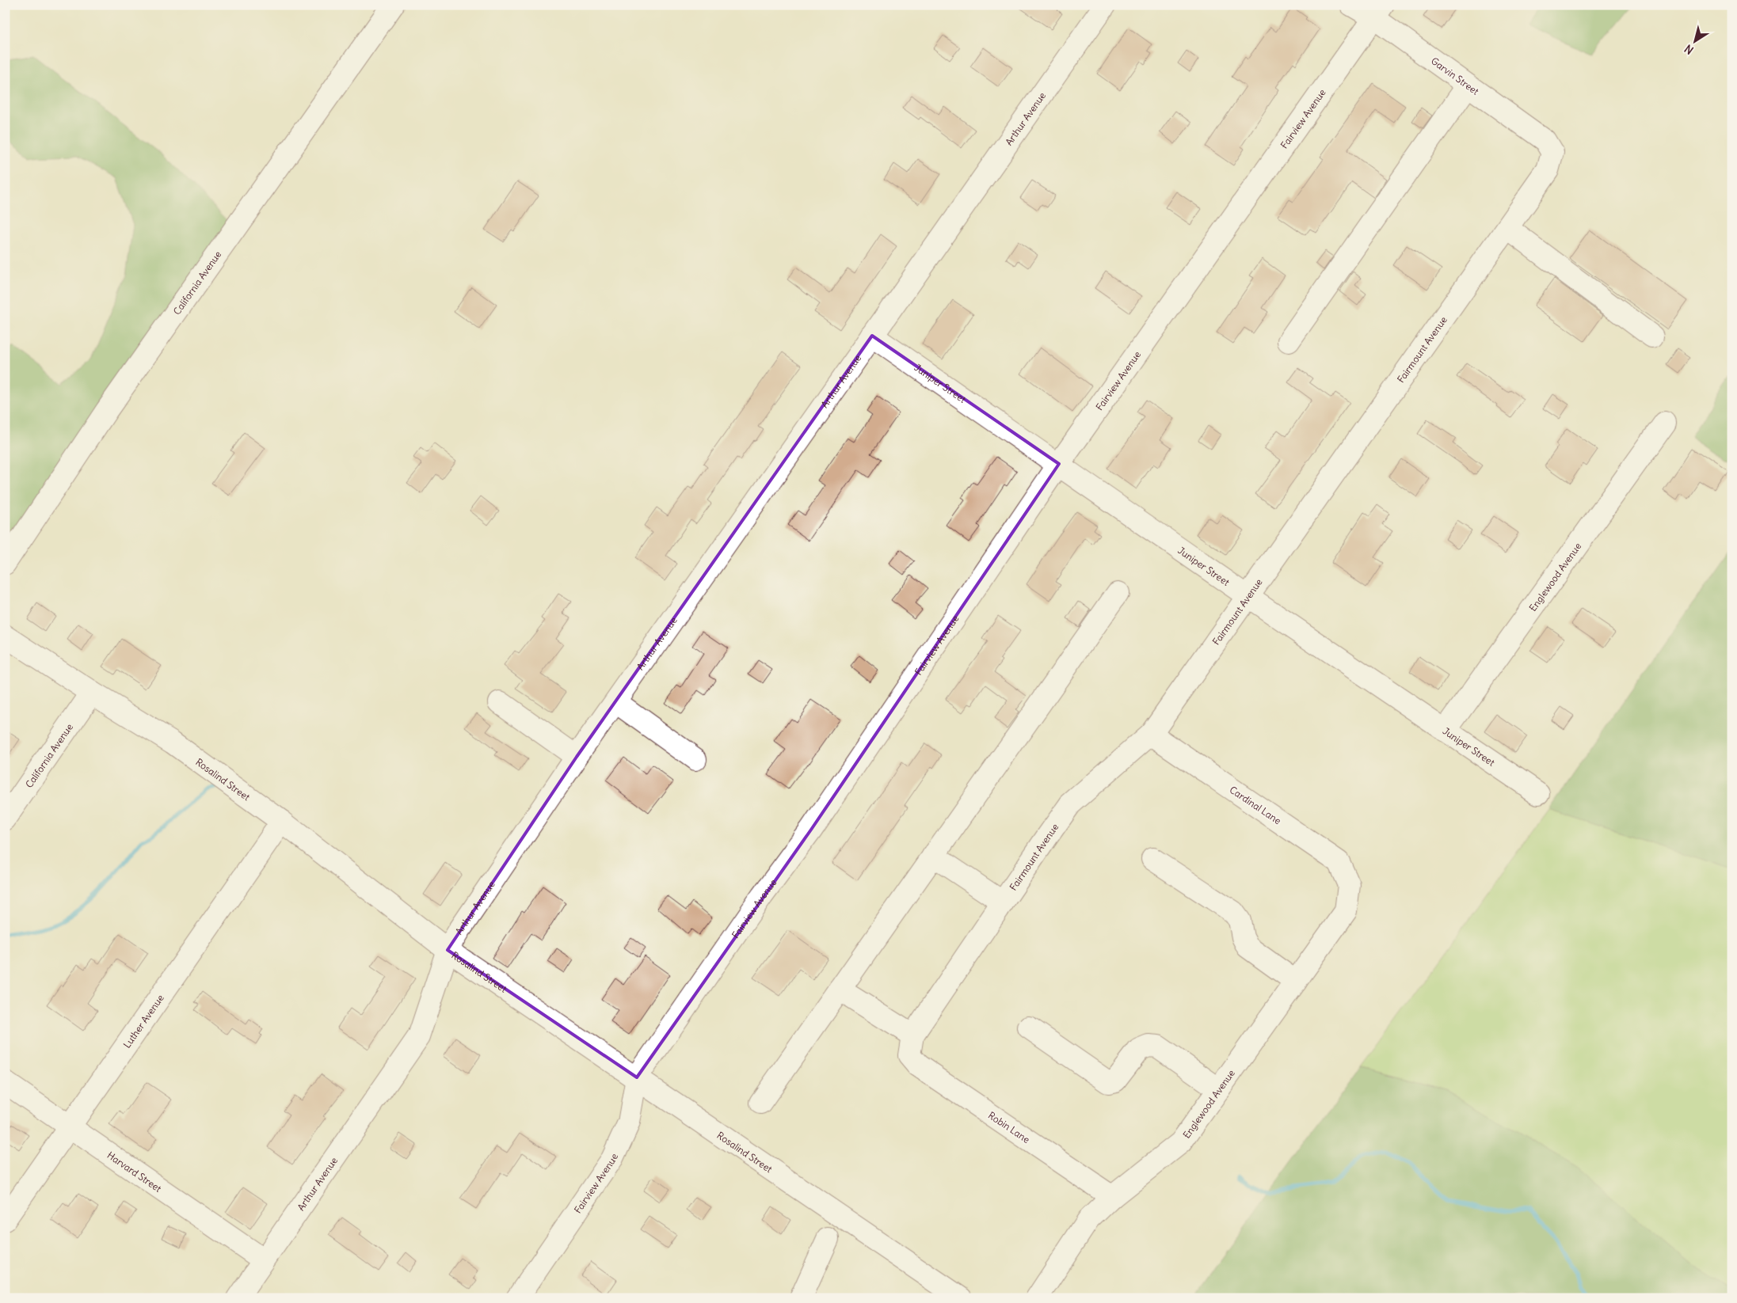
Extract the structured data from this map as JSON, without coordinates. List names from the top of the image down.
{
  "streets": {
    "street": [
      "Garvin Street",
      "Arthur Avenue",
      "Fairview Avenue",
      "California Avenue",
      "Fairmount Avenue",
      "Juniper Street",
      "Englewood Avenue",
      "Rosalind Street",
      "Cardinal Lane",
      "Luther Avenue",
      "Robin Lane",
      "Harvard Street"
    ]
  },
  "crossings": [
    ["Garvin Street", "Fairview Avenue"],
    ["Garvin Street", "Fairmount Avenue"],
    ["Arthur Avenue", "Juniper Street"],
    ["Arthur Avenue", "Rosalind Street"],
    ["Arthur Avenue", "Harvard Street"],
    ["Fairview Avenue", "Juniper Street"],
    ["Fairview Avenue", "Rosalind Street"],
    ["California Avenue", "Rosalind Street"],
    ["Fairmount Avenue", "Juniper Street"],
    ["Fairmount Avenue", "Cardinal Lane"],
    ["Fairmount Avenue", "Robin Lane"],
    ["Juniper Street", "Englewood Avenue"],
    ["Englewood Avenue", "Cardinal Lane"],
    ["Englewood Avenue", "Robin Lane"],
    ["Rosalind Street", "Luther Avenue"],
    ["Luther Avenue", "Harvard Street"]
  ],
  "north": "bottom left"
}
